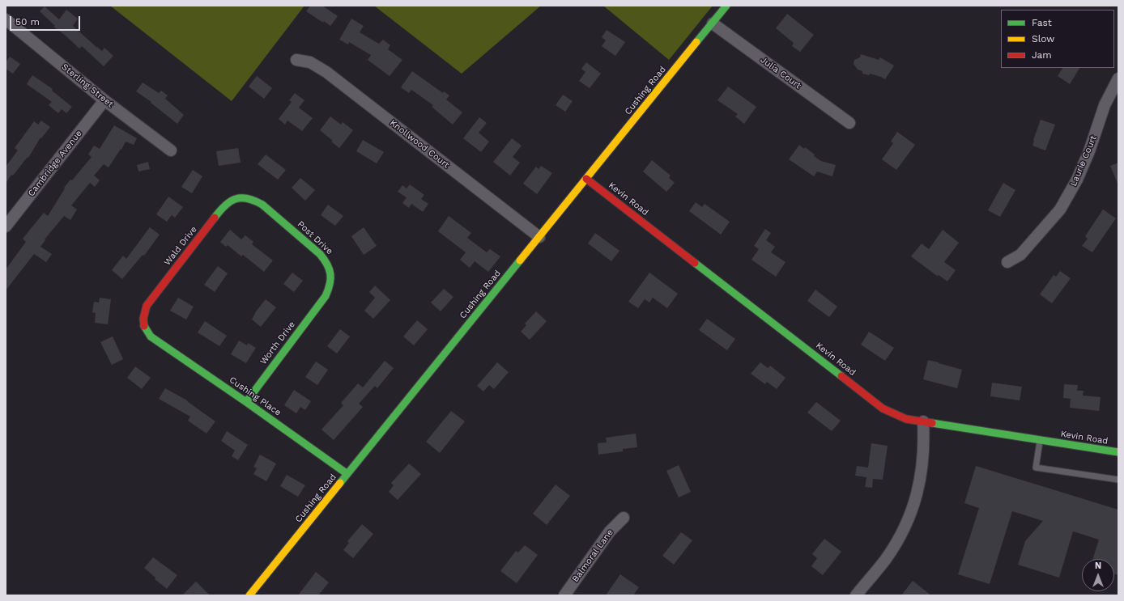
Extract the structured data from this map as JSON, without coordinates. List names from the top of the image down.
{
  "streets": {
    "street": [
      "Julia Court",
      "Sterling Street",
      "Cushing Road",
      "Knollwood Court",
      "Laurie Court",
      "Cambridge Avenue",
      "Kevin Road",
      "Post Drive",
      "Wald Drive",
      "Worth Drive",
      "Cushing Place",
      "Balmoral Lane"
    ]
  },
  "crossings": [
    ["Julia Court", "Cushing Road"],
    ["Sterling Street", "Cambridge Avenue"],
    ["Cushing Road", "Knollwood Court"],
    ["Cushing Road", "Kevin Road"],
    ["Cushing Road", "Cushing Place"],
    ["Post Drive", "Wald Drive"],
    ["Post Drive", "Worth Drive"],
    ["Wald Drive", "Cushing Place"],
    ["Worth Drive", "Cushing Place"]
  ],
  "legend": ["Fast", "Slow", "Jam"],
  "scale_bar": "50 m",
  "north": "top"
}
